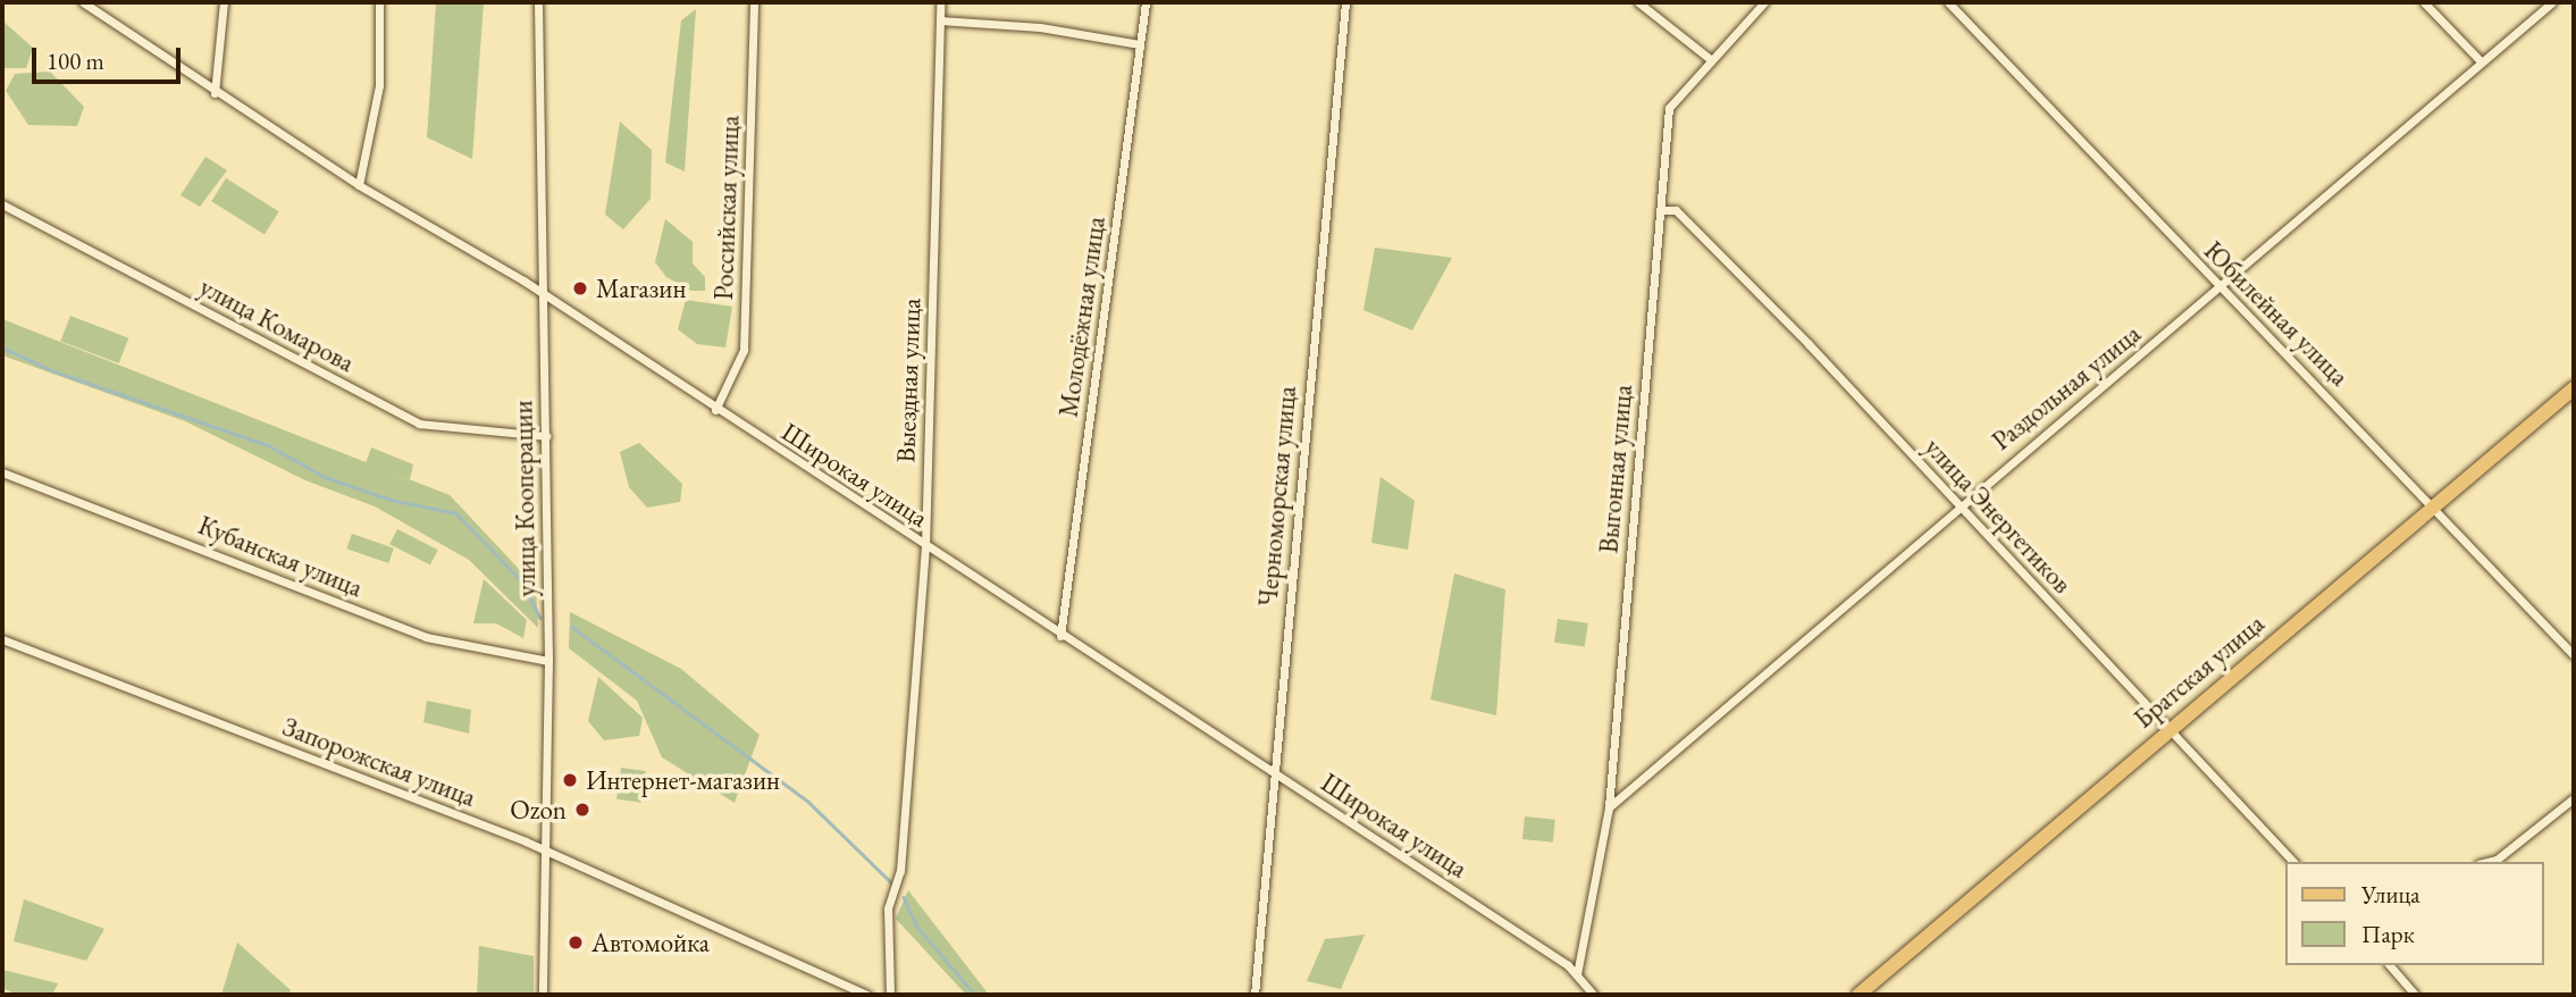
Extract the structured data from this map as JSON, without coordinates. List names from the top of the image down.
{
  "streets": {
    "main road": ["Братская улица"],
    "street": [
      "Российская улица",
      "Юбилейная улица",
      "Молодёжная улица",
      "улица Комарова",
      "Выездная улица",
      "Раздольная улица",
      "Выгонная улица",
      "Широкая улица",
      "Черноморская улица",
      "улица Кооперации",
      "улица Энергетиков",
      "Кубанская улица",
      "Запорожская улица"
    ]
  },
  "crossings": [
    ["Российская улица", "Широкая улица"],
    ["Юбилейная улица", "Раздольная улица"],
    ["Юбилейная улица", "Братская улица"],
    ["Молодёжная улица", "Широкая улица"],
    ["улица Комарова", "улица Кооперации"],
    ["Выездная улица", "Широкая улица"],
    ["Раздольная улица", "Выгонная улица"],
    ["Раздольная улица", "улица Энергетиков"],
    ["Выгонная улица", "Широкая улица"],
    ["Выгонная улица", "улица Энергетиков"],
    ["Широкая улица", "Черноморская улица"],
    ["Широкая улица", "улица Кооперации"],
    ["улица Кооперации", "Кубанская улица"],
    ["улица Кооперации", "Запорожская улица"],
    ["улица Энергетиков", "Братская улица"]
  ],
  "places": [
    "Магазин",
    "Интернет-магазин",
    "Ozon",
    "Автомойка"
  ],
  "legend": ["Улица", "Парк"],
  "scale_bar": "100 m"
}
